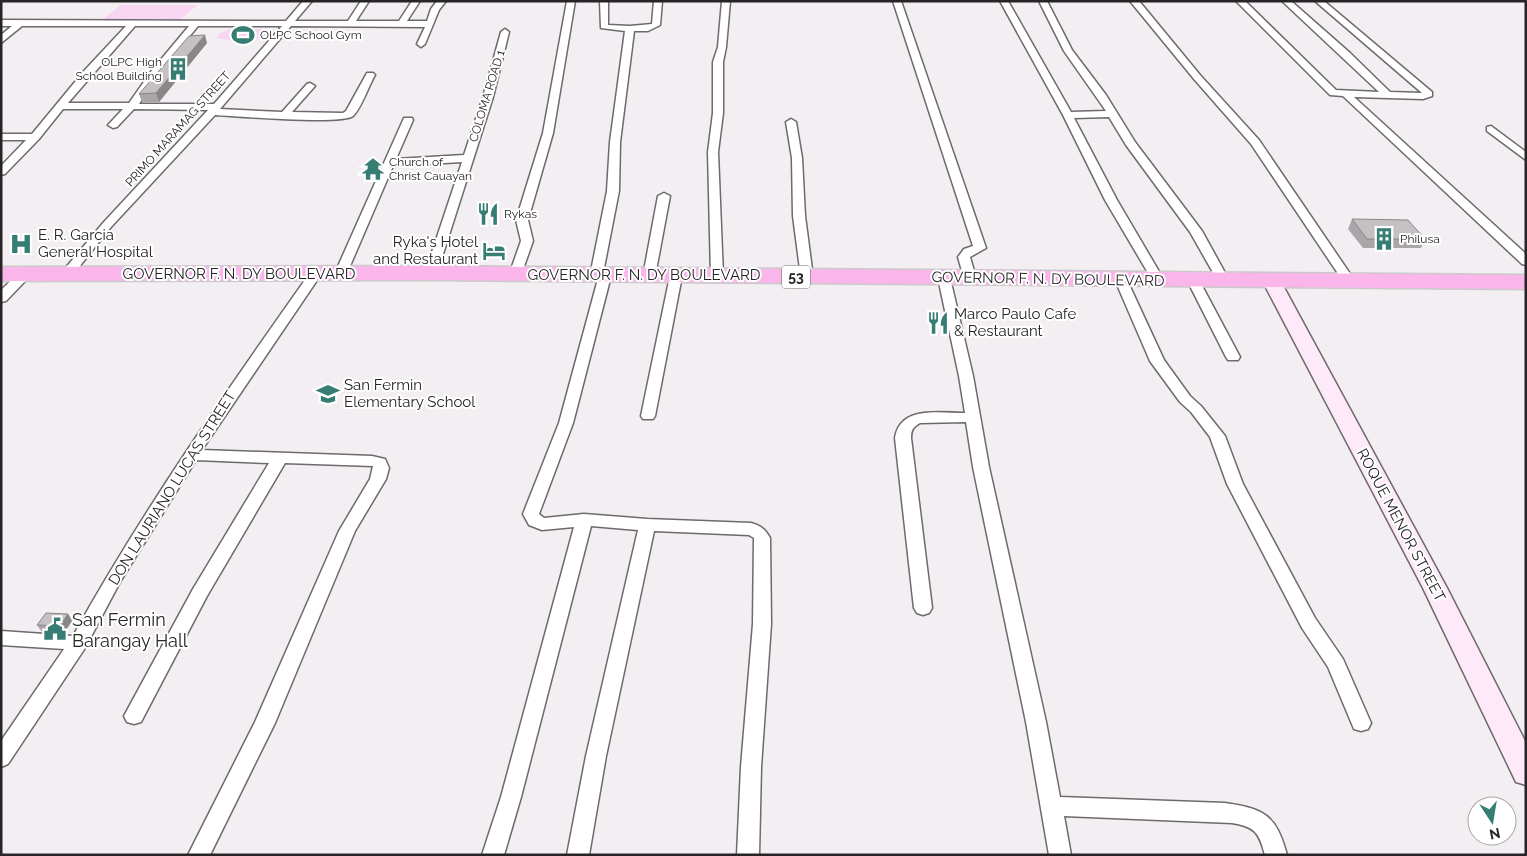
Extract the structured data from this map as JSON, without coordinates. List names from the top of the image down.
{
  "streets": {
    "highway": ["GOVERNOR F. N. DY BOULEVARD", "53"],
    "street": [
      "COLOMA ROAD 1",
      "PRIMO MARAMAG STREET",
      "DON LAURIANO LUCAS STREET",
      "ROQUE MENOR STREET"
    ]
  },
  "crossings": [
    ["COLOMA ROAD 1", "GOVERNOR F. N. DY BOULEVARD"],
    ["PRIMO MARAMAG STREET", "GOVERNOR F. N. DY BOULEVARD"],
    ["GOVERNOR F. N. DY BOULEVARD", "DON LAURIANO LUCAS STREET"],
    ["GOVERNOR F. N. DY BOULEVARD", "ROQUE MENOR STREET"]
  ],
  "places": {
    "sports": ["OLPC School Gym"],
    "building": ["OLPC High School Building", "Philusa"],
    "temple": ["Church of Christ Cauayan"],
    "restaurant": ["Rykas", "Marco Paulo Cafe & Restaurant"],
    "hospital": ["E. R. Garcia General Hospital"],
    "hotel": ["Ryka's Hotel and Restaurant"],
    "school or university": ["San Fermin Elementary School"],
    "public building": ["San Fermin Barangay Hall"]
  },
  "north": "bottom"
}
